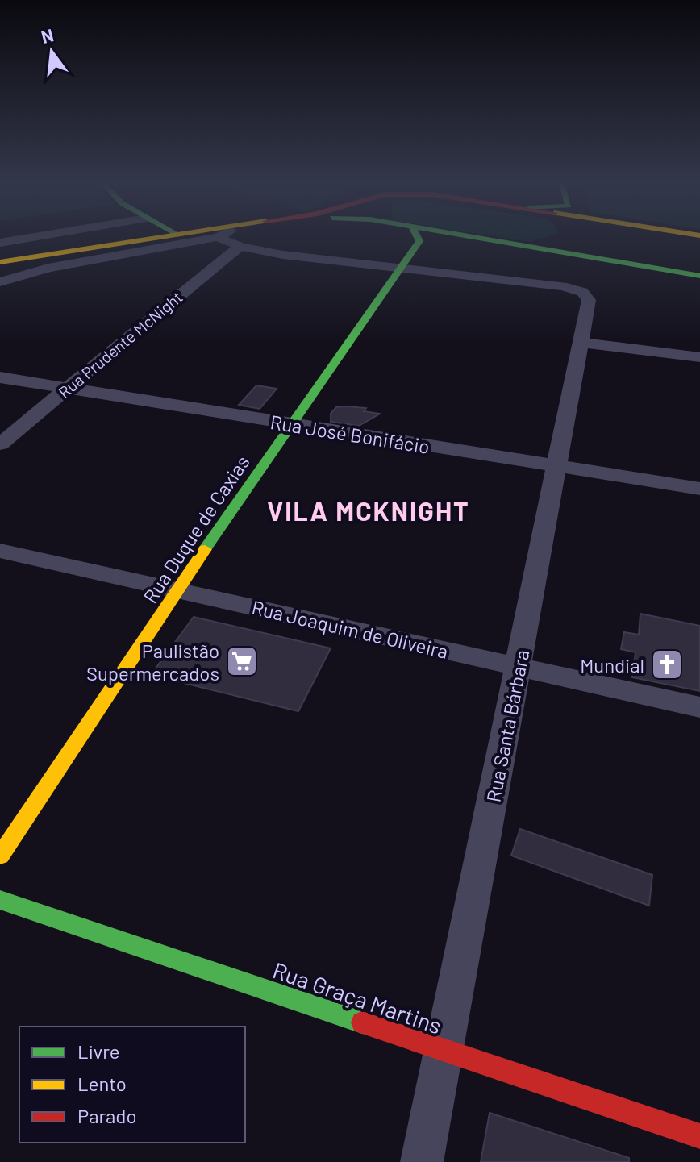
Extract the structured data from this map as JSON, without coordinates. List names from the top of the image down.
{
  "streets": {
    "main road": ["Rua Duque de Caxias", "Rua Graça Martins"],
    "street": [
      "Rua Prudente McNight",
      "Rua José Bonifácio",
      "Rua Joaquim de Oliveira",
      "Rua Santa Bárbara"
    ]
  },
  "crossings": [
    ["Rua Prudente McNight", "Rua José Bonifácio"],
    ["Rua José Bonifácio", "Rua Duque de Caxias"],
    ["Rua José Bonifácio", "Rua Santa Bárbara"],
    ["Rua Duque de Caxias", "Rua Joaquim de Oliveira"],
    ["Rua Duque de Caxias", "Rua Santa Bárbara"],
    ["Rua Joaquim de Oliveira", "Rua Santa Bárbara"],
    ["Rua Santa Bárbara", "Rua Graça Martins"]
  ],
  "districts": ["VILA MCKNIGHT"],
  "places": {
    "supermarket": ["Paulistão Supermercados"],
    "church": ["Mundial"]
  },
  "legend": ["Livre", "Lento", "Parado"],
  "north": "top"
}
